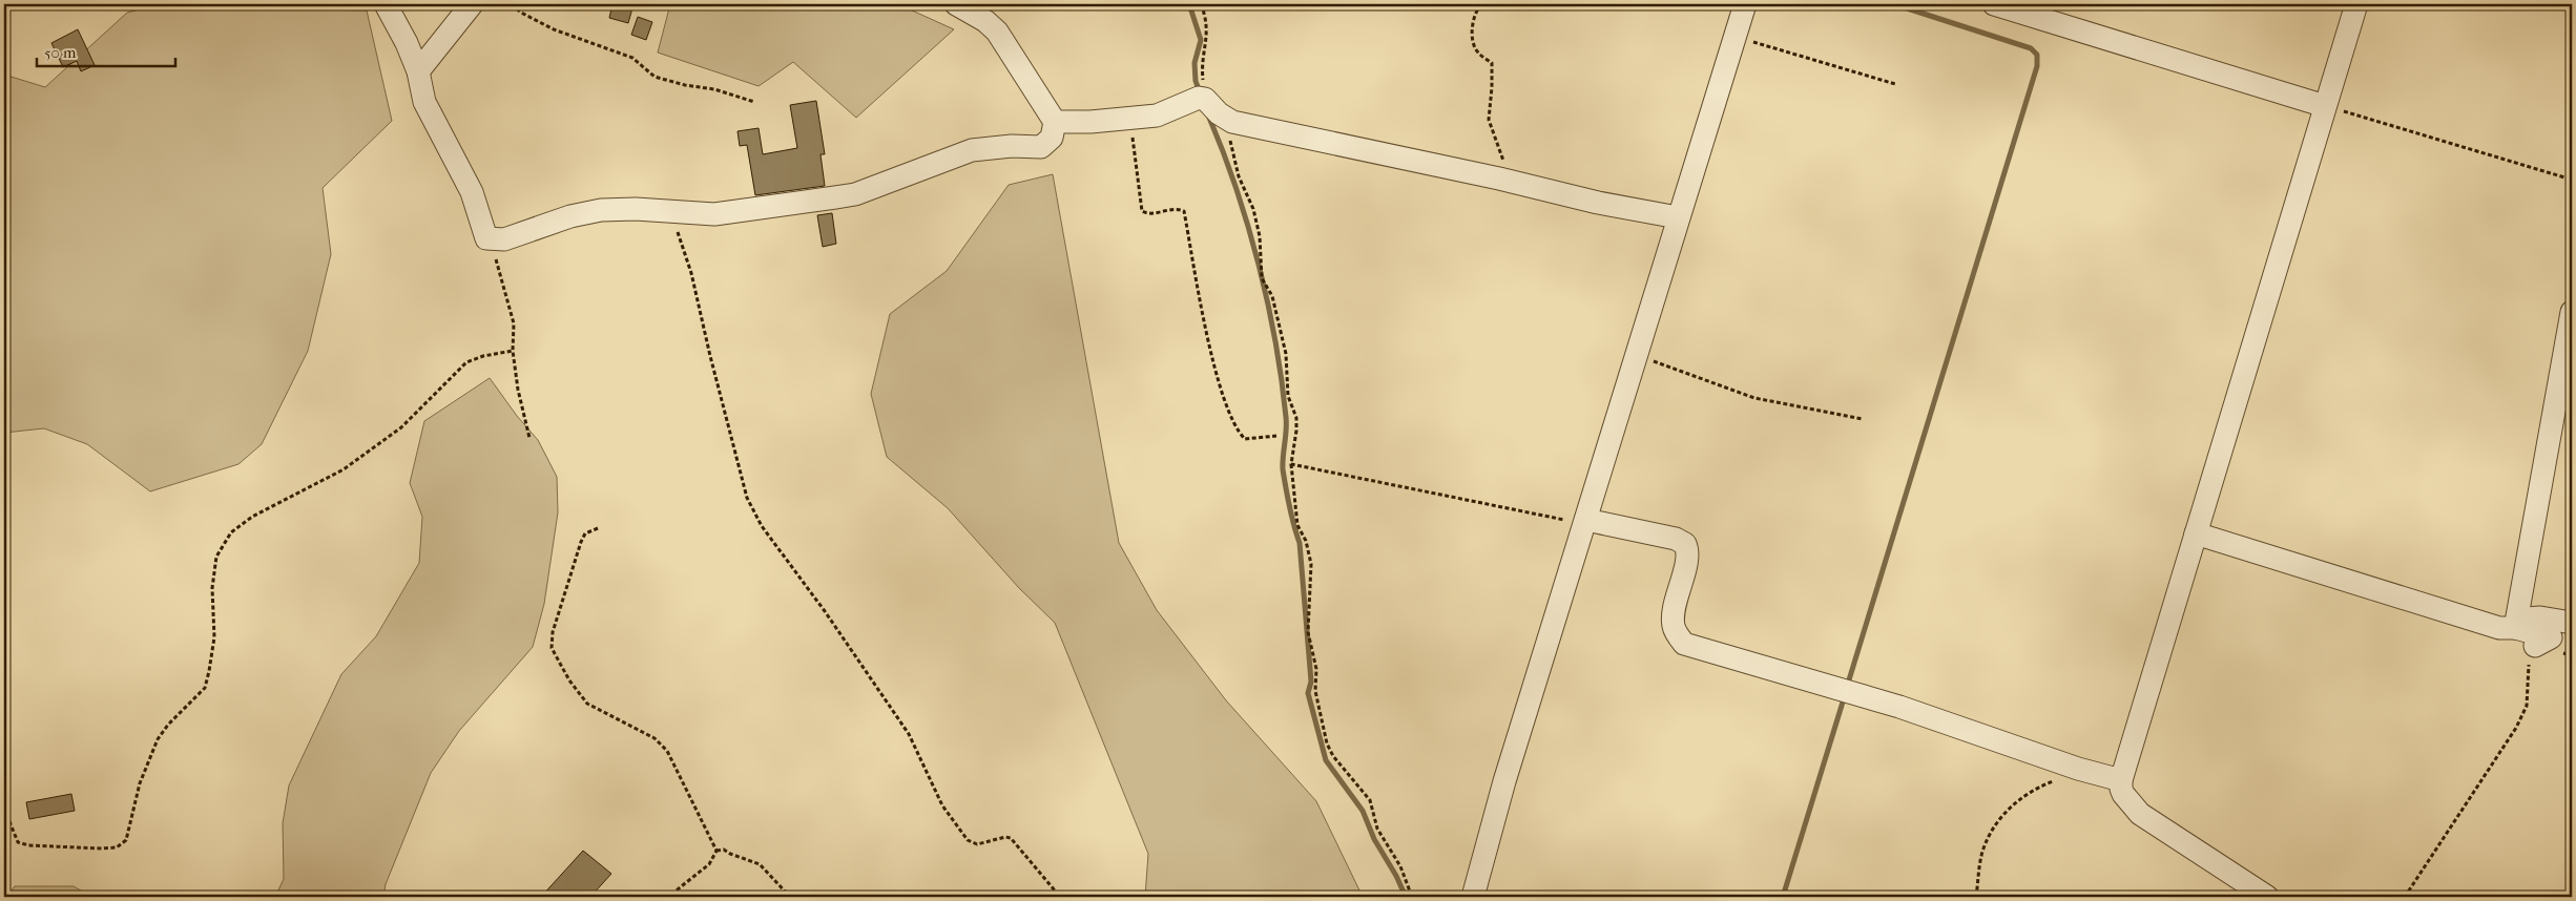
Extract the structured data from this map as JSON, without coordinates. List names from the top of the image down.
{
  "scale_bar": "50 m"
}
